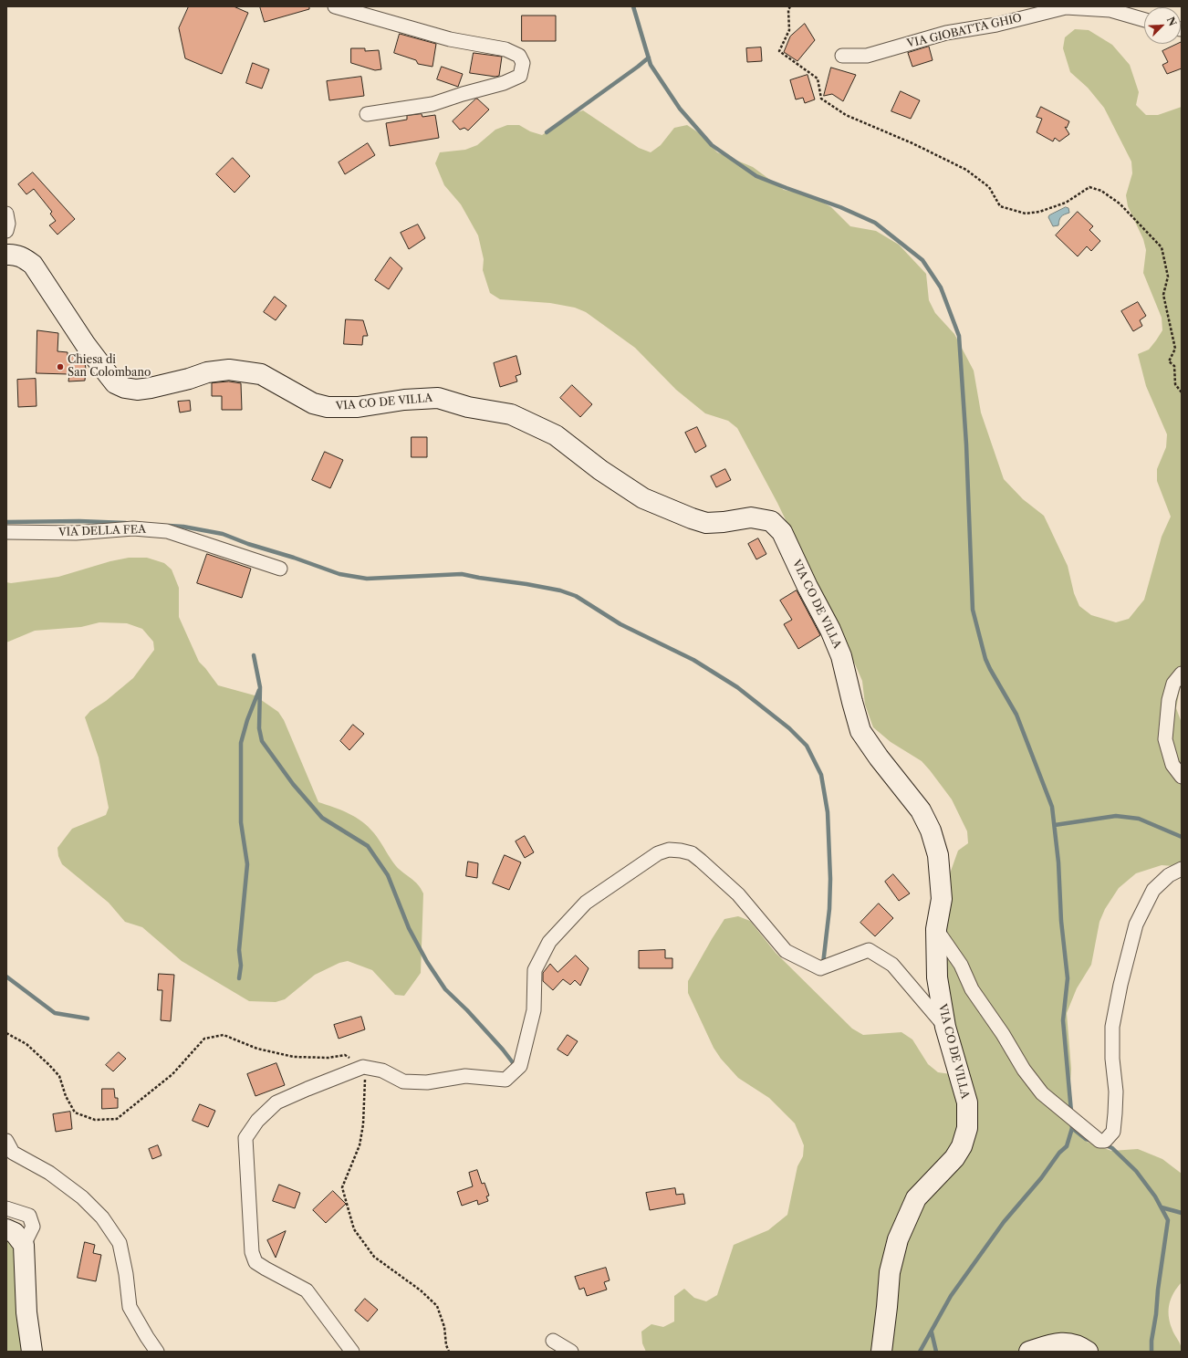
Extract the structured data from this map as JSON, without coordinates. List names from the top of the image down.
{
  "streets": {
    "street": ["VIA GIOBATTA GHIO", "VIA CO DE VILLA", "VIA DELLA FEA"]
  },
  "places": ["Chiesa di San Colombano"],
  "north": "top right"
}
